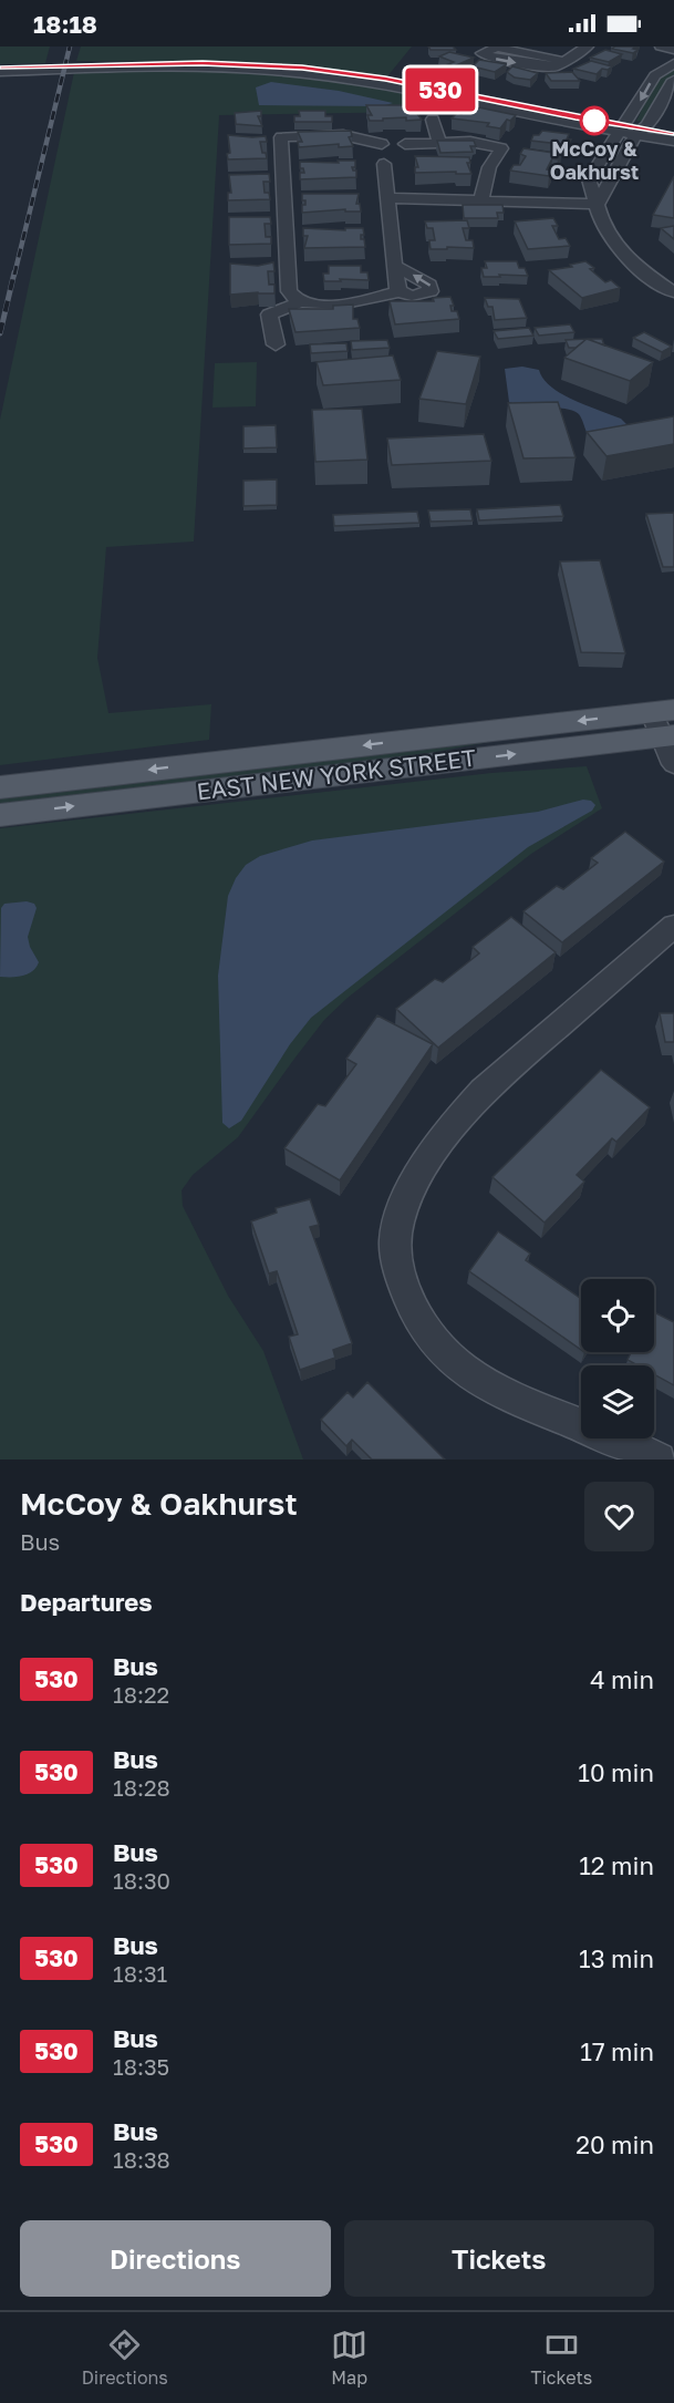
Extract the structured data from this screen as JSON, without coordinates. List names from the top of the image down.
{
  "streets": {
    "main road": ["EAST NEW YORK STREET"]
  },
  "places": ["McCoy & Oakhurst"],
  "lines": ["bus line 530"],
  "page": {
    "status": "18:18",
    "on_map": "530",
    "heading": [
      ["McCoy & Oakhurst", "Bus"],
      "Departures"
    ],
    "list": [
      {
        "mark": "530",
        "name": "Bus",
        "note": "18:22",
        "value": "4 min"
      },
      {
        "mark": "530",
        "name": "Bus",
        "note": "18:28",
        "value": "10 min"
      },
      {
        "mark": "530",
        "name": "Bus",
        "note": "18:30",
        "value": "12 min"
      },
      {
        "mark": "530",
        "name": "Bus",
        "note": "18:31",
        "value": "13 min"
      },
      {
        "mark": "530",
        "name": "Bus",
        "note": "18:35",
        "value": "17 min"
      },
      {
        "mark": "530",
        "name": "Bus",
        "note": "18:38",
        "value": "20 min"
      }
    ],
    "buttons": ["Directions", "Tickets"],
    "tabs": ["Directions", "Map", "Tickets"]
  }
}
